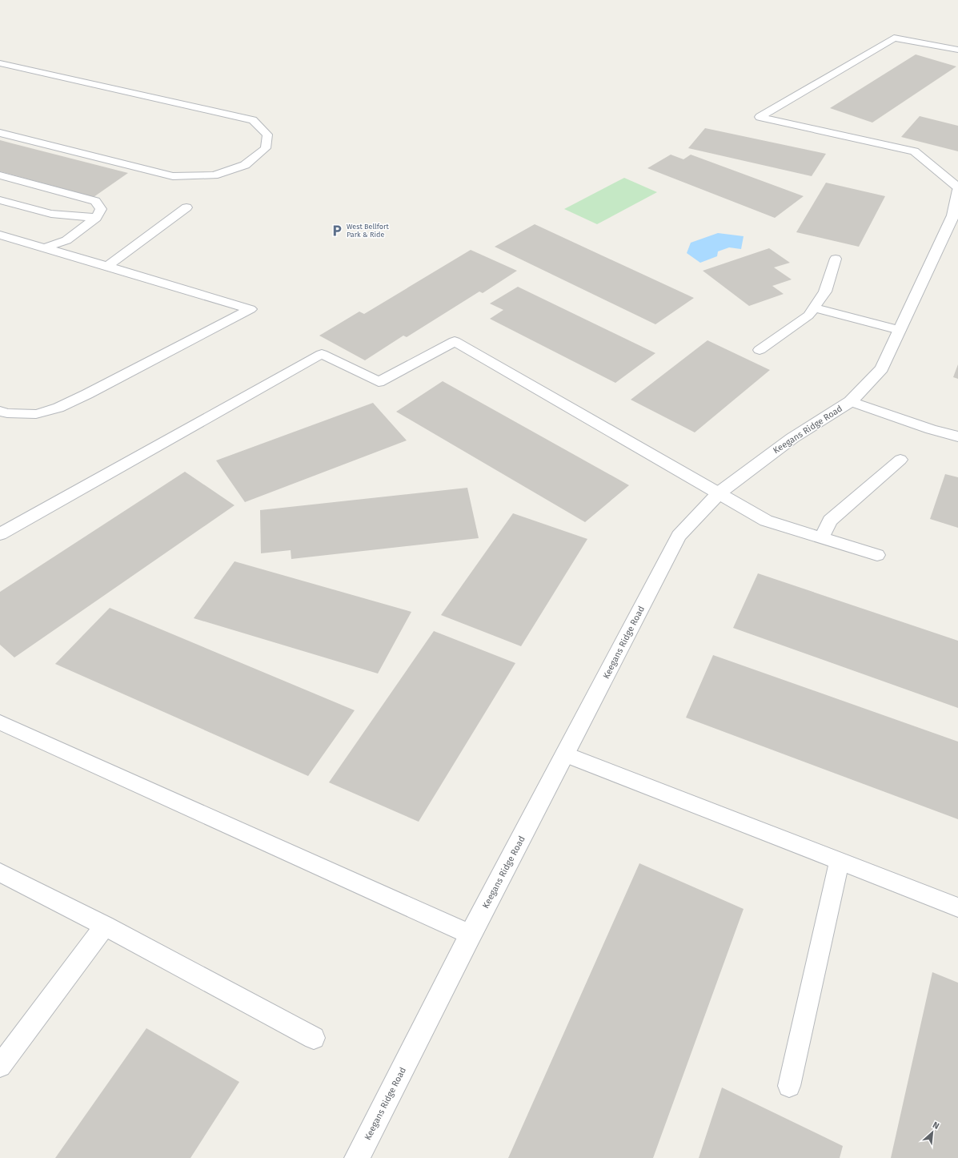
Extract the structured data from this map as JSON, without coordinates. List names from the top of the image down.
{
  "streets": {
    "street": ["Keegans Ridge Road"]
  },
  "places": {
    "parking": ["West Bellfort Park & Ride"]
  },
  "north": "top right"
}
